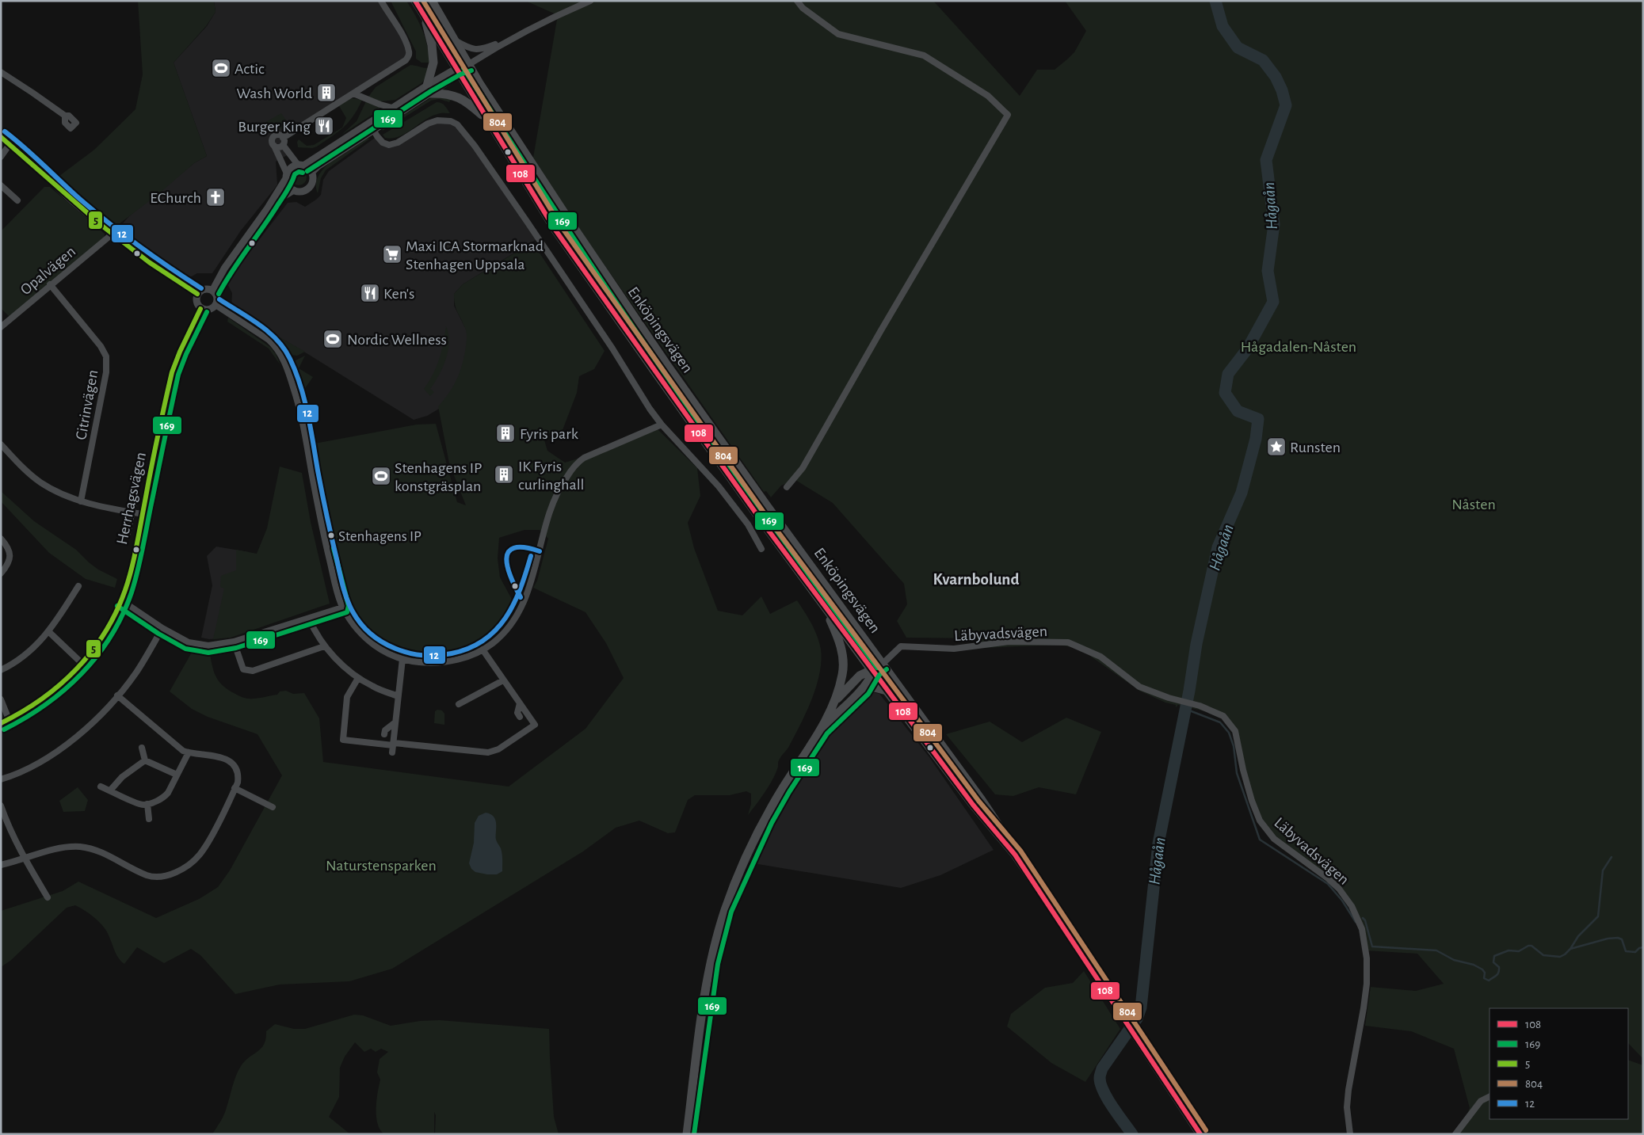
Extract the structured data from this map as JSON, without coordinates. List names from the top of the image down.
{
  "streets": {
    "main road": ["Enköpingsvägen"],
    "street": [
      "Opalvägen",
      "Citrinvägen",
      "Herrhagsvägen",
      "Läbyvadsvägen"
    ]
  },
  "crossings": [
    ["Opalvägen", "Citrinvägen"],
    ["Enköpingsvägen", "Läbyvadsvägen"]
  ],
  "districts": ["Kvarnbolund"],
  "water": ["Hågaån"],
  "parks": ["Hågadalen-Nåsten", "Nåsten", "Naturstensparken"],
  "places": {
    "sports": ["Actic", "Nordic Wellness", "Stenhagens IP konstgräsplan"],
    "building": ["Wash World", "Fyris park", "IK Fyris curlinghall"],
    "restaurant": ["Burger King", "Ken's"],
    "church": ["EChurch"],
    "supermarket": ["Maxi ICA Stormarknad Stenhagen Uppsala"],
    "place": ["Runsten"],
    "other": ["Stenhagens IP"]
  },
  "lines": [
    "transit line 108",
    "transit line 804",
    "transit line 169",
    "transit line 12",
    "transit line 5"
  ],
  "legend": [
    "108",
    "169",
    "5",
    "804",
    "12"
  ]
}
